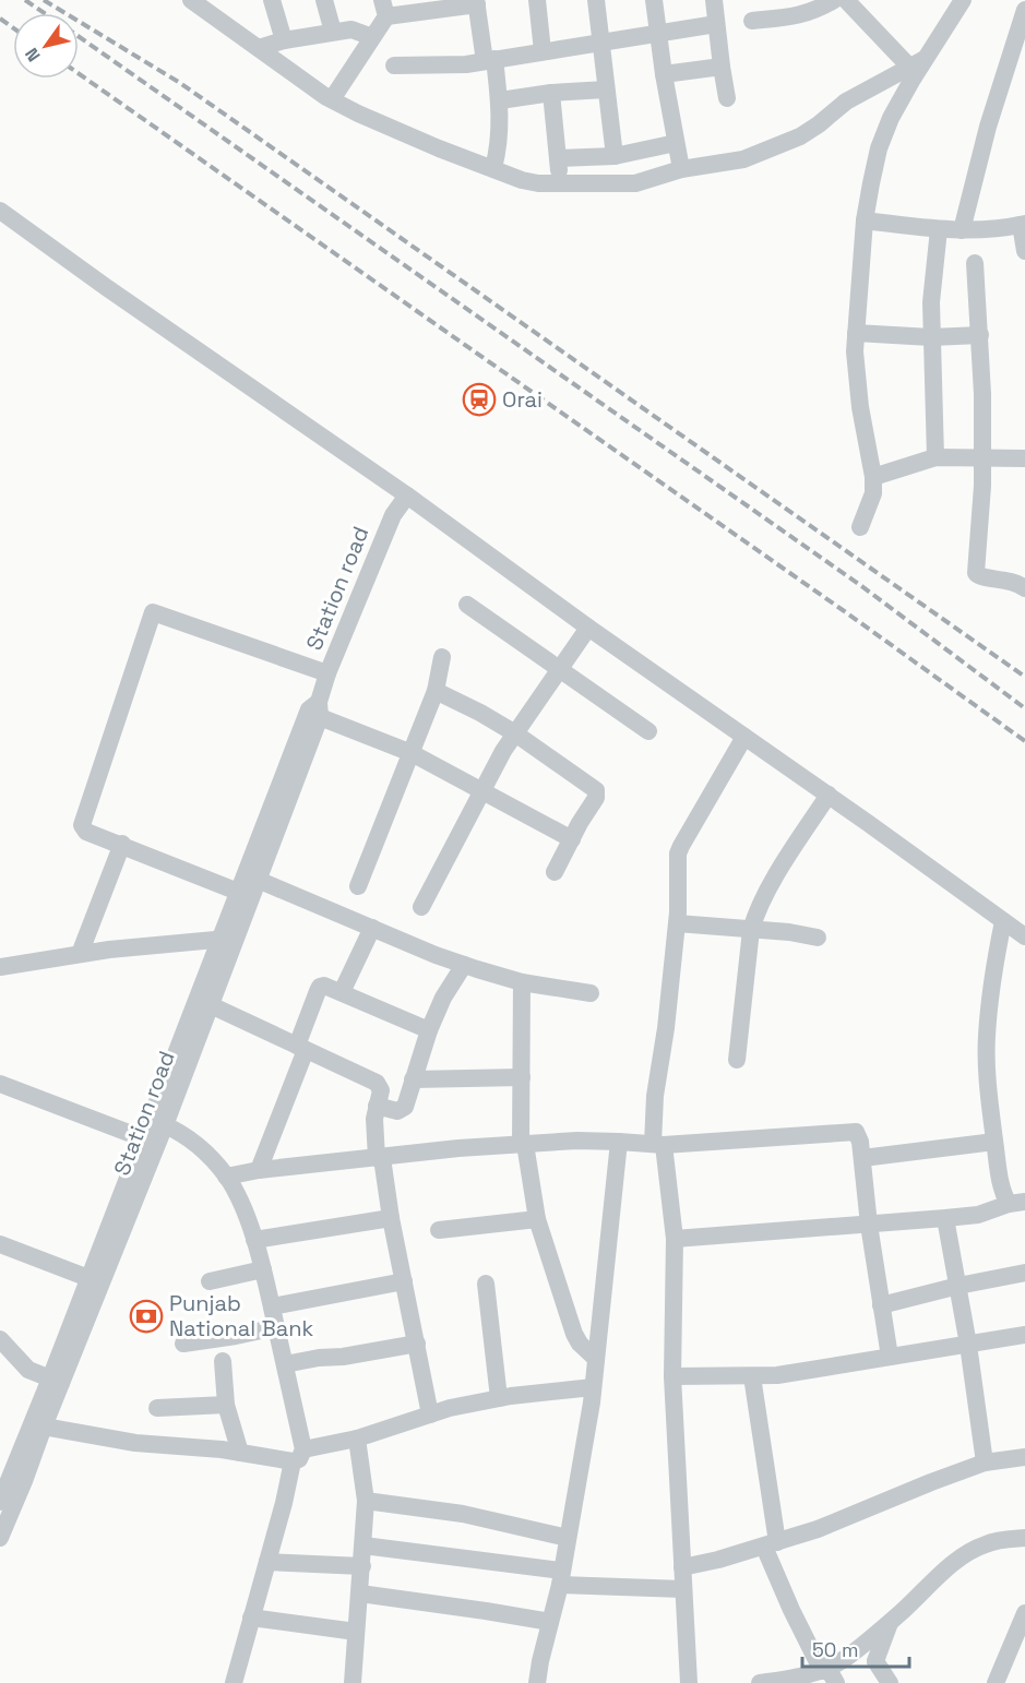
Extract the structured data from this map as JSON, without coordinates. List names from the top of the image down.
{
  "streets": {
    "street": ["Station road"]
  },
  "places": {
    "station": ["Orai"],
    "bank": ["Punjab National Bank"]
  },
  "scale_bar": "50 m",
  "north": "bottom left"
}
